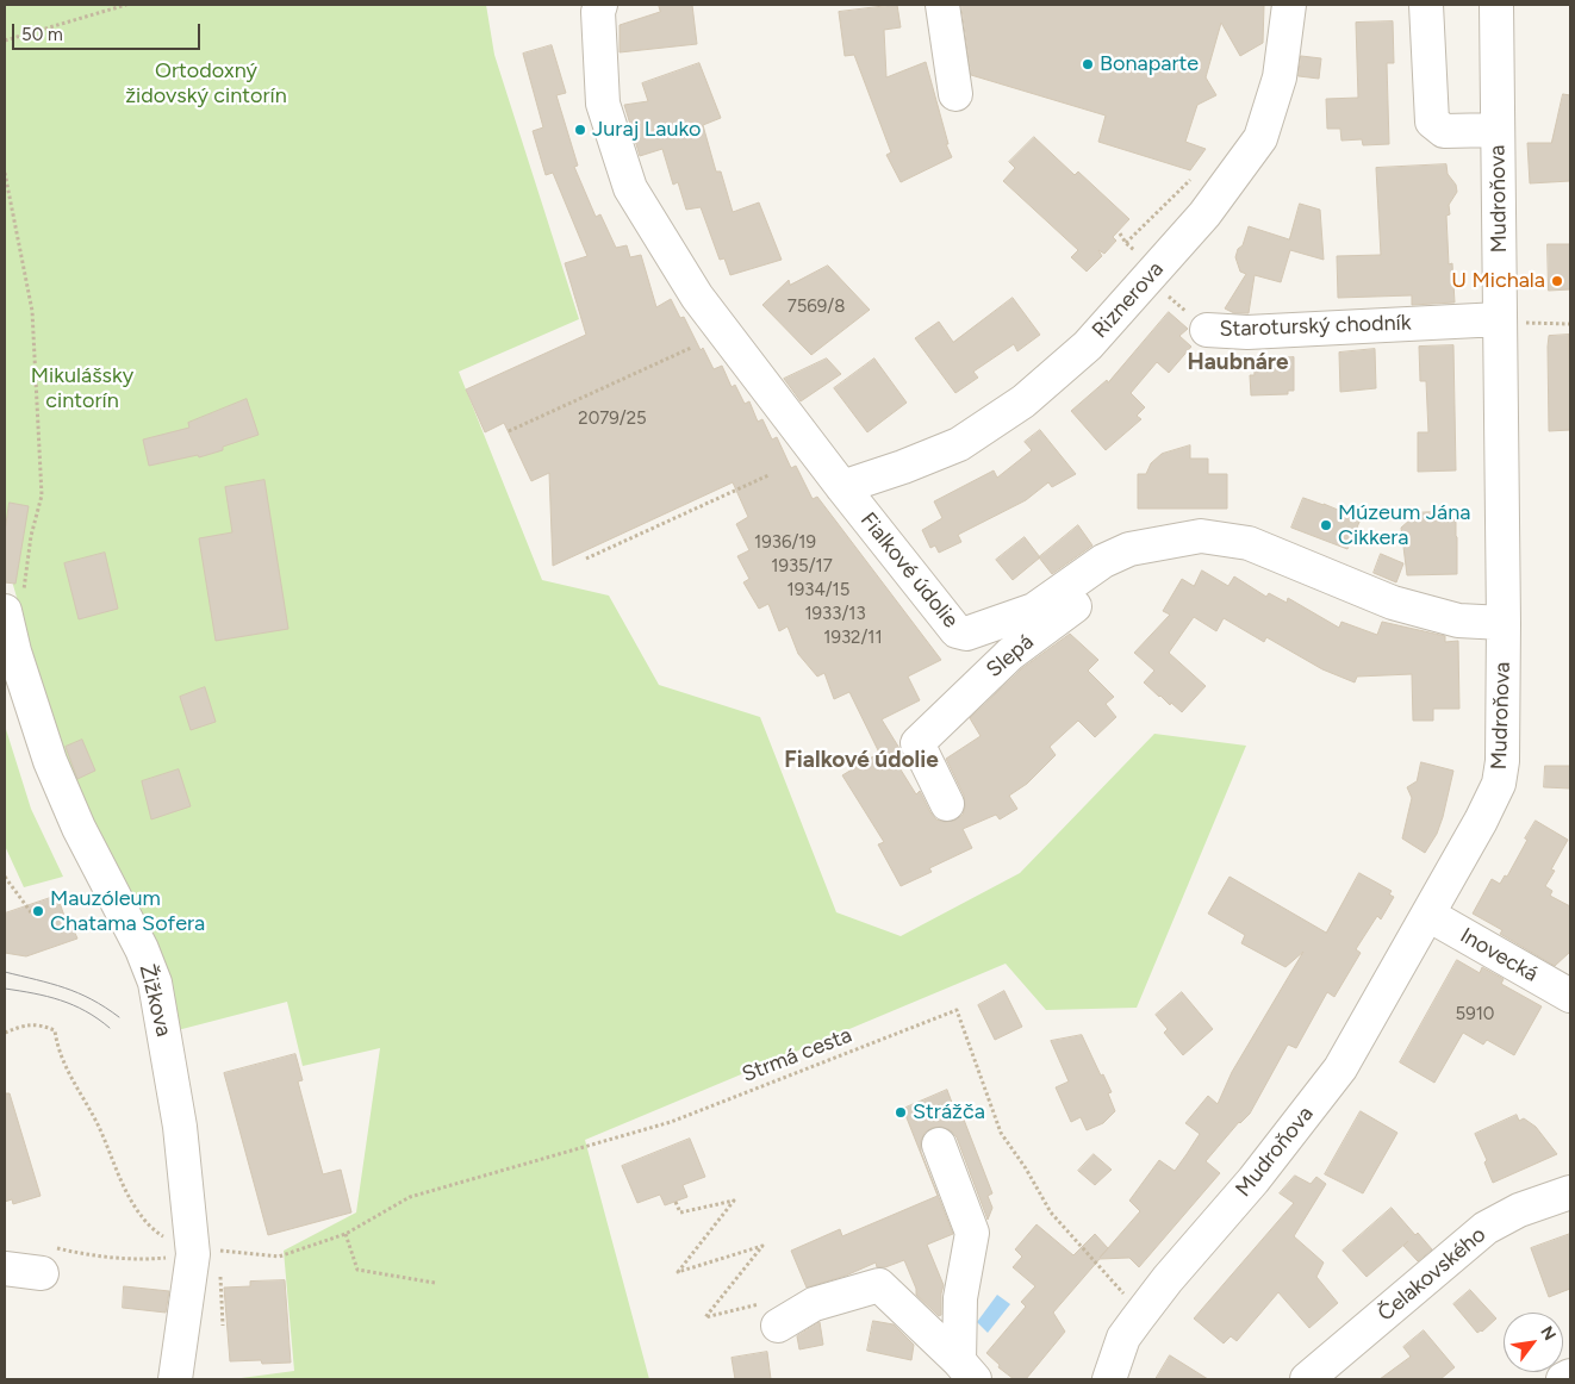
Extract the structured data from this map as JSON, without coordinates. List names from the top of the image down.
{
  "streets": {
    "street": [
      "Mudroňova",
      "Riznerova",
      "Staroturský chodník",
      "Fialkové údolie",
      "Slepá",
      "Inovecká",
      "Žižkova",
      "Čelakovského"
    ],
    "path": ["Strmá cesta"]
  },
  "crossings": [
    ["Mudroňova", "Staroturský chodník"],
    ["Mudroňova", "Fialkové údolie"],
    ["Mudroňova", "Inovecká"],
    ["Riznerova", "Staroturský chodník"],
    ["Riznerova", "Fialkové údolie"],
    ["Fialkové údolie", "Slepá"],
    ["Žižkova", "Strmá cesta"]
  ],
  "districts": ["Haubnáre", "Fialkové údolie"],
  "parks": ["Ortodoxný židovský cintorín", "Mikulášsky cintorín"],
  "places": [
    "Bonaparte",
    "Juraj Lauko",
    "U Michala",
    "Múzeum Jána Cikkera",
    "Mauzóleum Chatama Sofera",
    "Strážča"
  ],
  "house_numbers": [
    "7569/8",
    "2079/25",
    "1936/19",
    "1935/17",
    "1934/15",
    "1933/13",
    "1932/11",
    "5910"
  ],
  "scale_bar": "50 m",
  "north": "top right"
}
